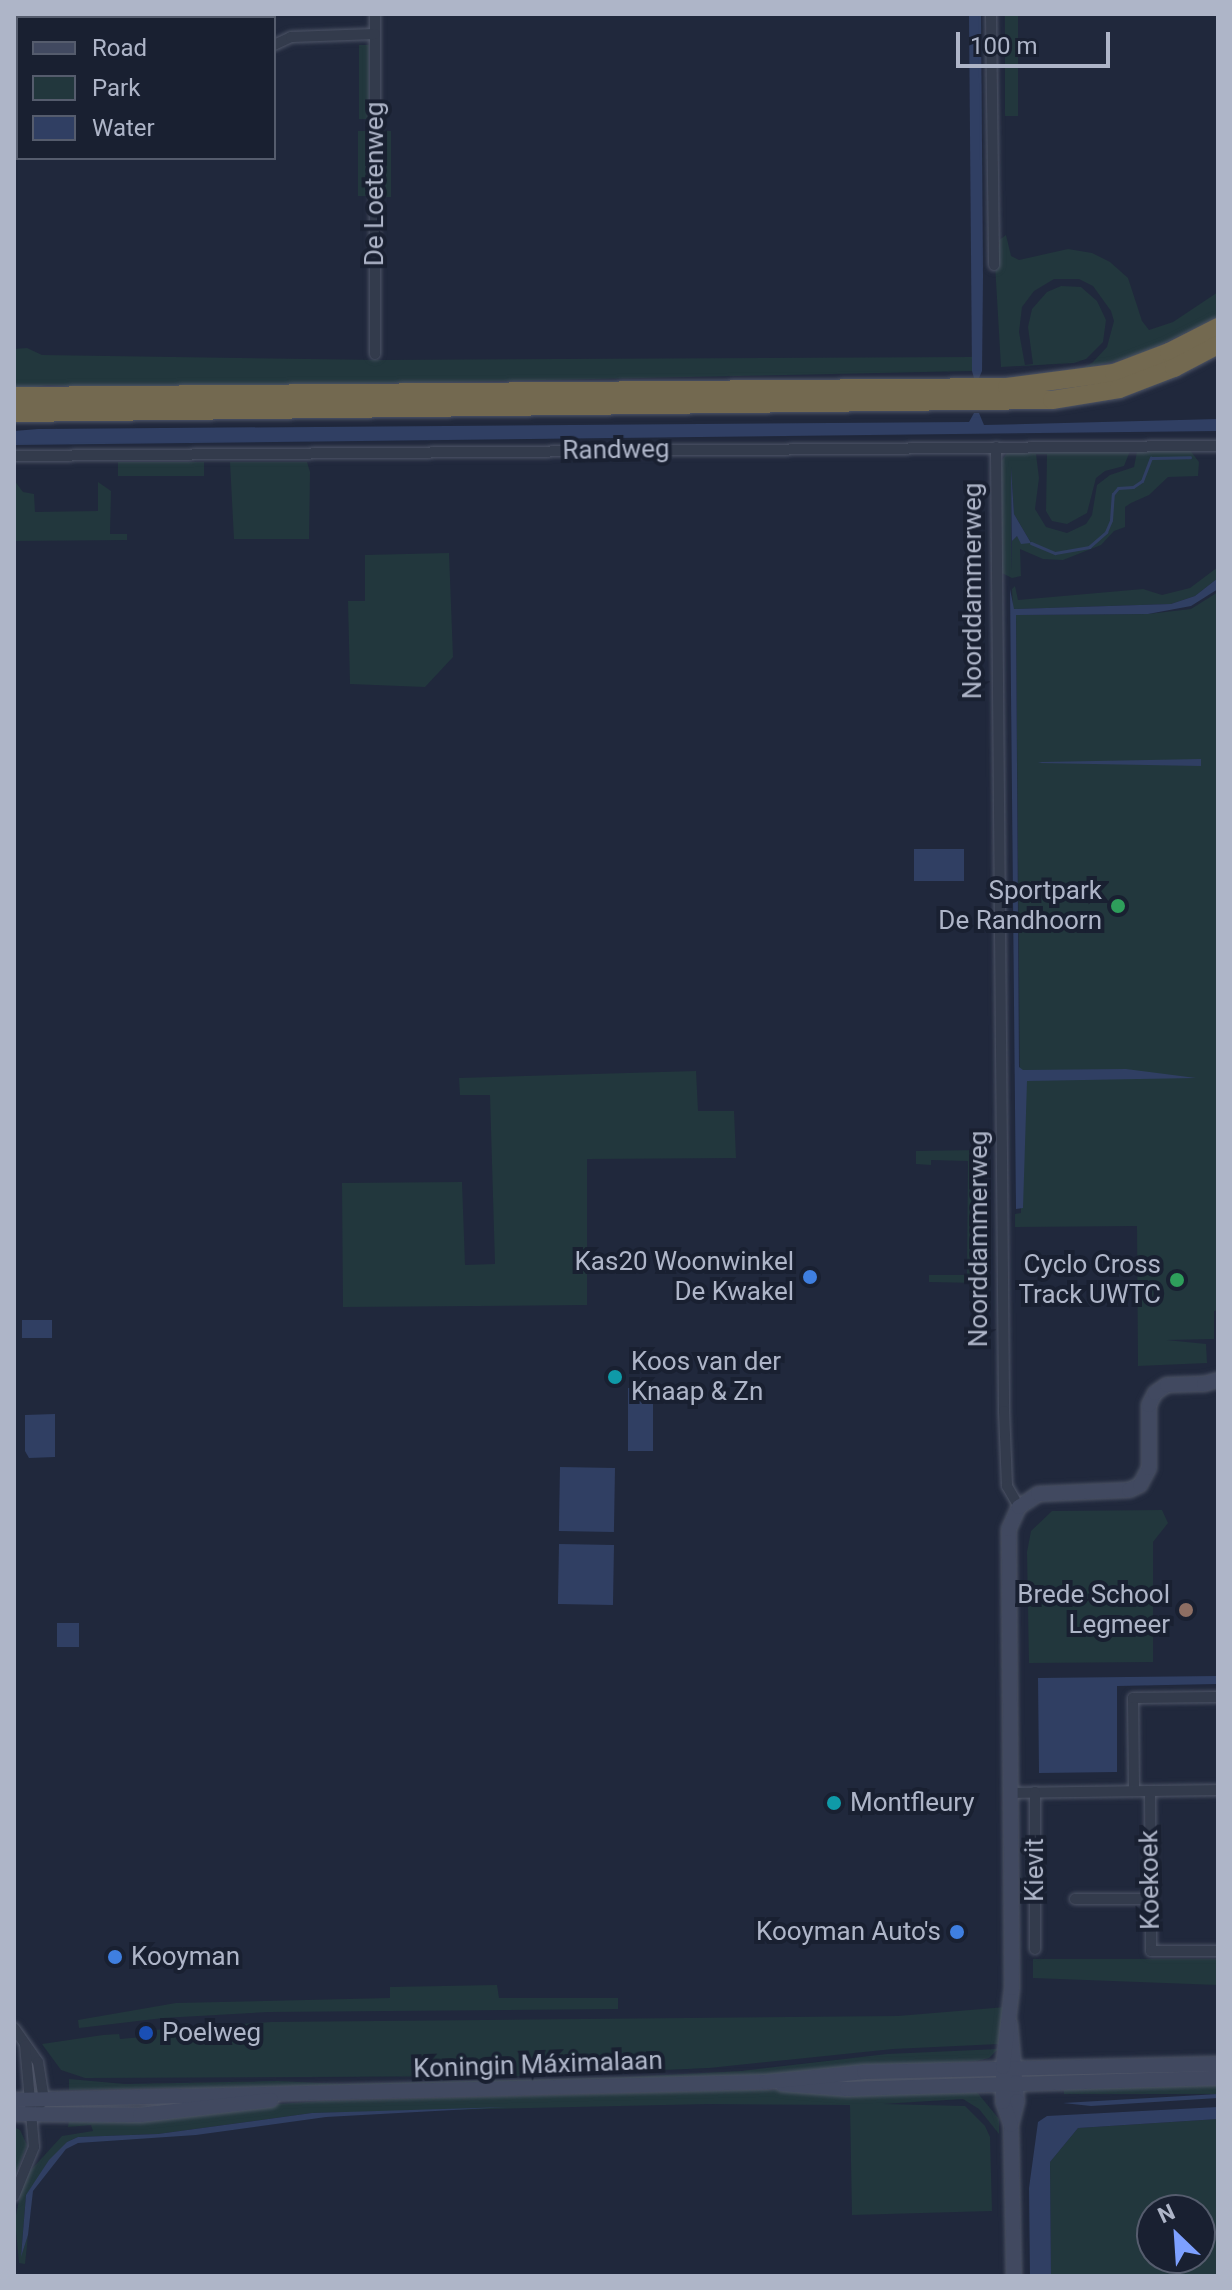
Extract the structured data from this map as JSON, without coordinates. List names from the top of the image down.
{
  "streets": {
    "main road": ["Koningin Máximalaan"],
    "street": [
      "De Loetenweg",
      "Randweg",
      "Noorddammerweg",
      "Kievit",
      "Koekoek"
    ]
  },
  "crossings": [
    ["Randweg", "Noorddammerweg"]
  ],
  "places": [
    "Sportpark De Randhoorn",
    "Kas20 Woonwinkel De Kwakel",
    "Cyclo Cross Track UWTC",
    "Koos van der Knaap & Zn",
    "Brede School Legmeer",
    "Montfleury",
    "Kooyman Auto's",
    "Kooyman",
    "Poelweg"
  ],
  "legend": ["Road", "Park", "Water"],
  "scale_bar": "100 m",
  "north": "top left"
}
